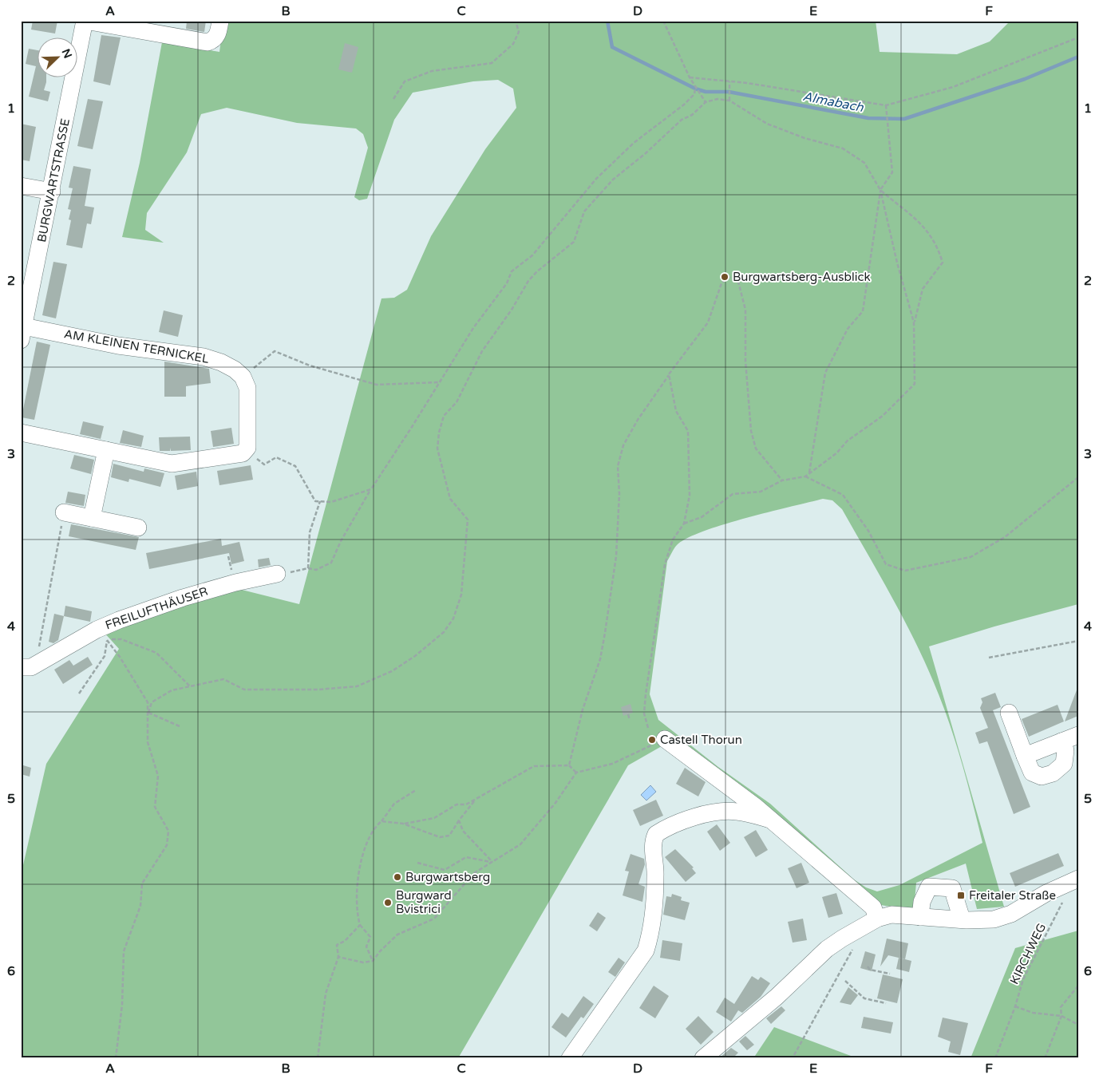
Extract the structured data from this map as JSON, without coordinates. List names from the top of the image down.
{
  "streets": {
    "street": ["BURGWARTSTRASSE", "AM KLEINEN TERNICKEL", "FREILUFTHÄUSER"],
    "path": ["KIRCHWEG"]
  },
  "crossings": [
    ["BURGWARTSTRASSE", "AM KLEINEN TERNICKEL"]
  ],
  "water": ["Almabach"],
  "places": {
    "other": [
      "Burgwartsberg-Ausblick",
      "Castell Thorun",
      "Burgwartsberg",
      "Burgward Bvistrici"
    ],
    "transit": ["Freitaler Straße"]
  },
  "north": "top right",
  "grid": {
    "columns": [
      "A",
      "B",
      "C",
      "D",
      "E",
      "F"
    ],
    "rows": [
      "1",
      "2",
      "3",
      "4",
      "5",
      "6"
    ]
  }
}
